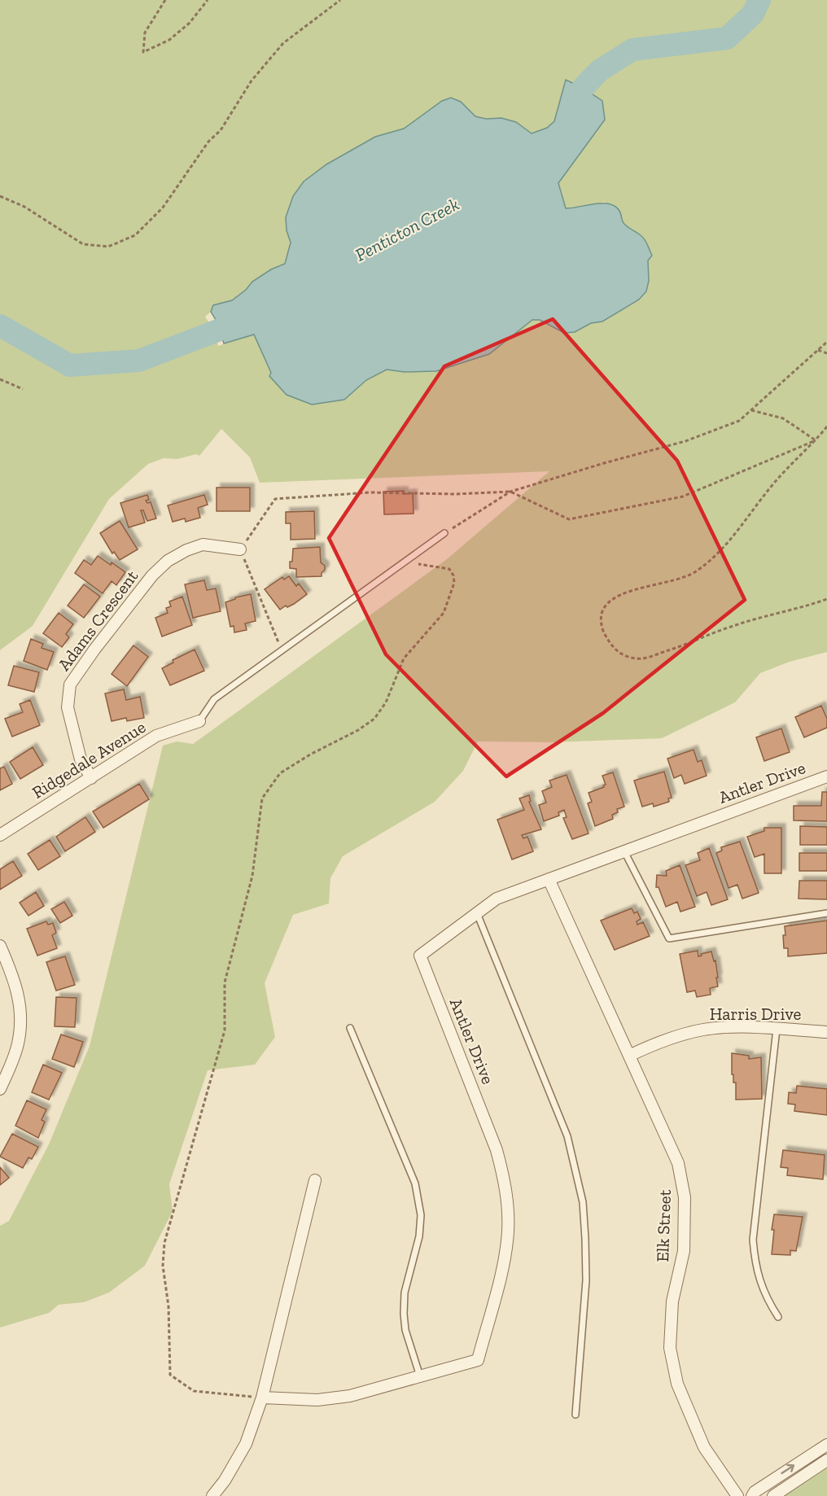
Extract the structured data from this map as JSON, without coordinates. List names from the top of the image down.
{
  "streets": {
    "street": [
      "Adams Crescent",
      "Ridgedale Avenue",
      "Antler Drive",
      "Harris Drive",
      "Elk Street"
    ]
  },
  "crossings": [
    ["Adams Crescent", "Ridgedale Avenue"],
    ["Antler Drive", "Elk Street"],
    ["Harris Drive", "Elk Street"]
  ],
  "water": ["Penticton Creek"]
}
